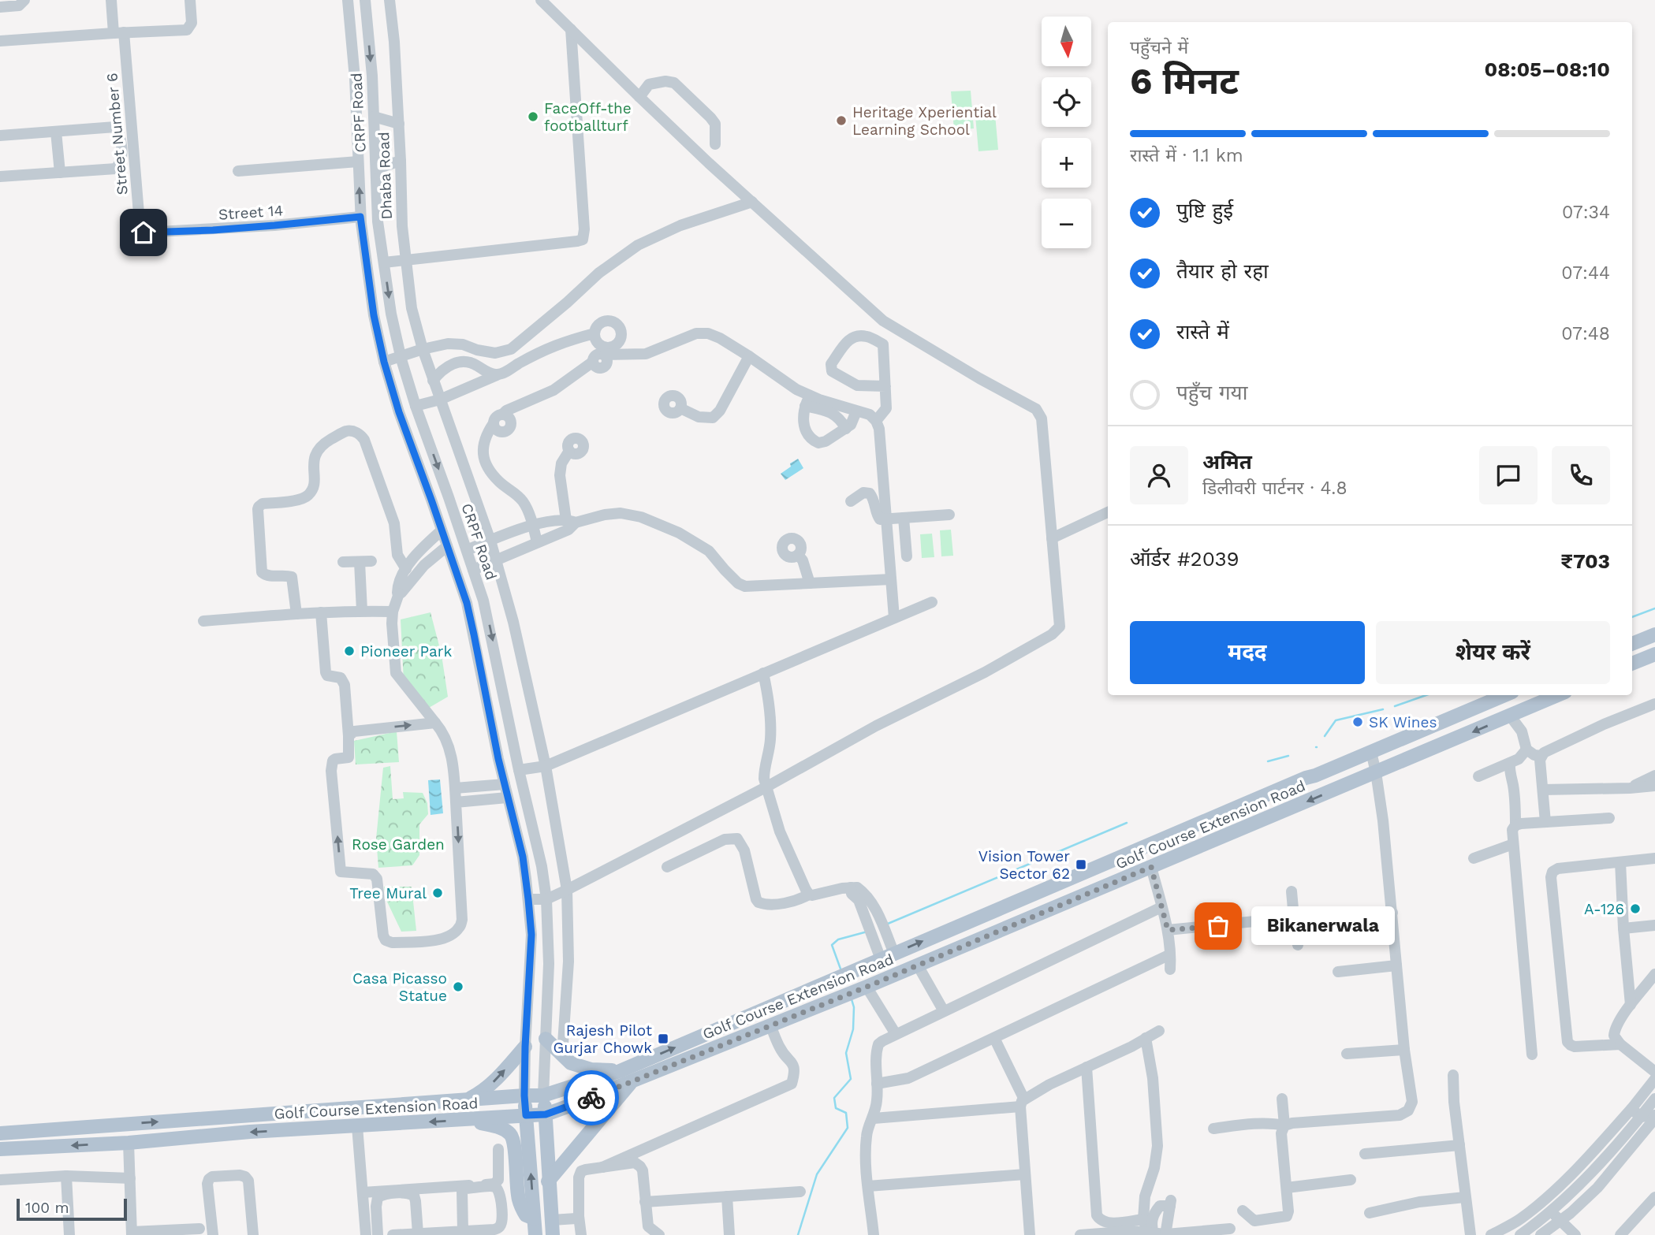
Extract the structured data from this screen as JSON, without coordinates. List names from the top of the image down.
{
  "streets": {
    "main road": ["Golf Course Extension Road"],
    "street": [
      "CRPF Road",
      "Street Number 6",
      "Dhaba Road",
      "Street 14"
    ]
  },
  "crossings": [
    ["CRPF Road", "Golf Course Extension Road"],
    ["Street Number 6", "Street 14"]
  ],
  "parks": ["Rose Garden"],
  "places": {
    "other": [
      "FaceOff-the footballturf",
      "Heritage Xperiential Learning School",
      "Pioneer Park",
      "SK Wines",
      "Tree Mural",
      "A-126",
      "Bikanerwala",
      "Casa Picasso Statue"
    ],
    "transit": ["Vision Tower Sector 62", "Rajesh Pilot Gurjar Chowk"]
  },
  "scale_bar": "100 m",
  "north": "bottom",
  "page": {
    "map_buttons": ["+", "−"],
    "heading": ["6 मिनट", "पहुँचने में", "08:05–08:10"],
    "panel": [
      "अमित",
      "डिलीवरी पार्टनर · 4.8",
      "ऑर्डर #2039",
      "₹703"
    ],
    "bar": "रास्ते में · 1.1 km",
    "list": [
      ["पुष्टि हुई", "07:34"],
      ["तैयार हो रहा", "07:44"],
      ["रास्ते में", "07:48"],
      "पहुँच गया"
    ],
    "buttons": ["मदद", "शेयर करें"],
    "bubble": "Bikanerwala",
    "scale": "100 m"
  }
}
